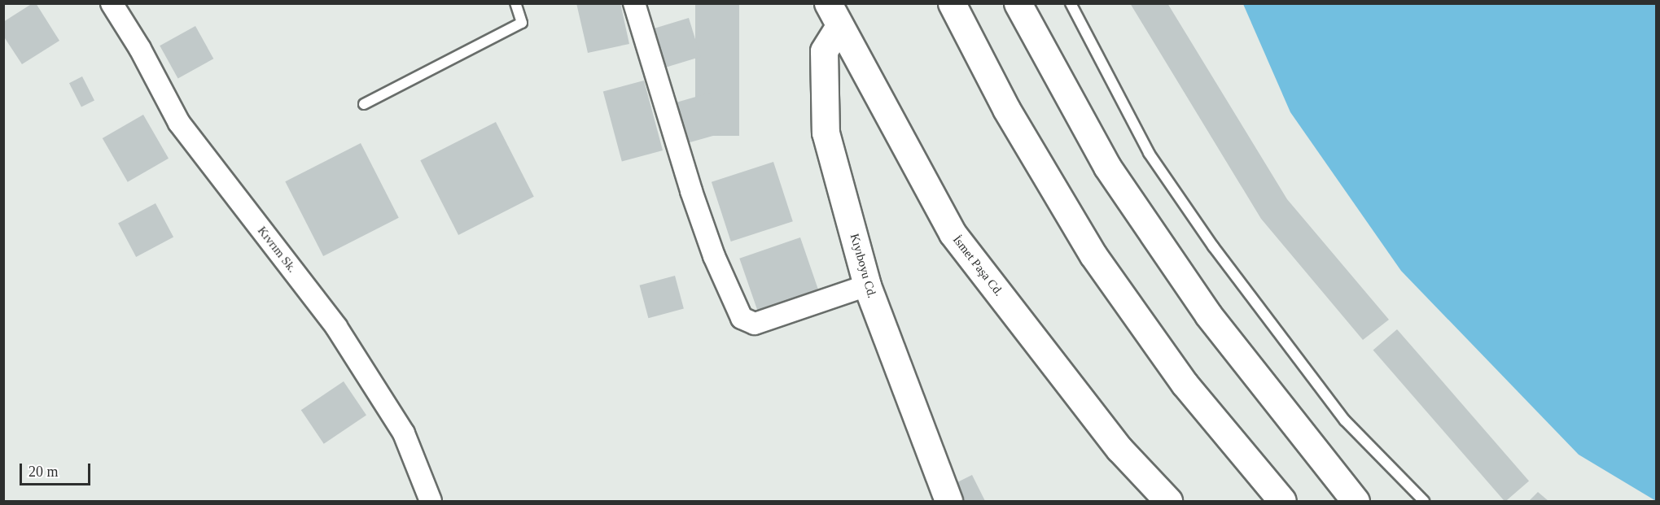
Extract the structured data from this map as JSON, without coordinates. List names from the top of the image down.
{
  "streets": {
    "main road": ["Kıyıboyu Cd.", "İsmet Paşa Cd."],
    "street": ["Kıvrım Sk."]
  },
  "crossings": [
    ["Kıyıboyu Cd.", "İsmet Paşa Cd."]
  ],
  "scale_bar": "20 m"
}
